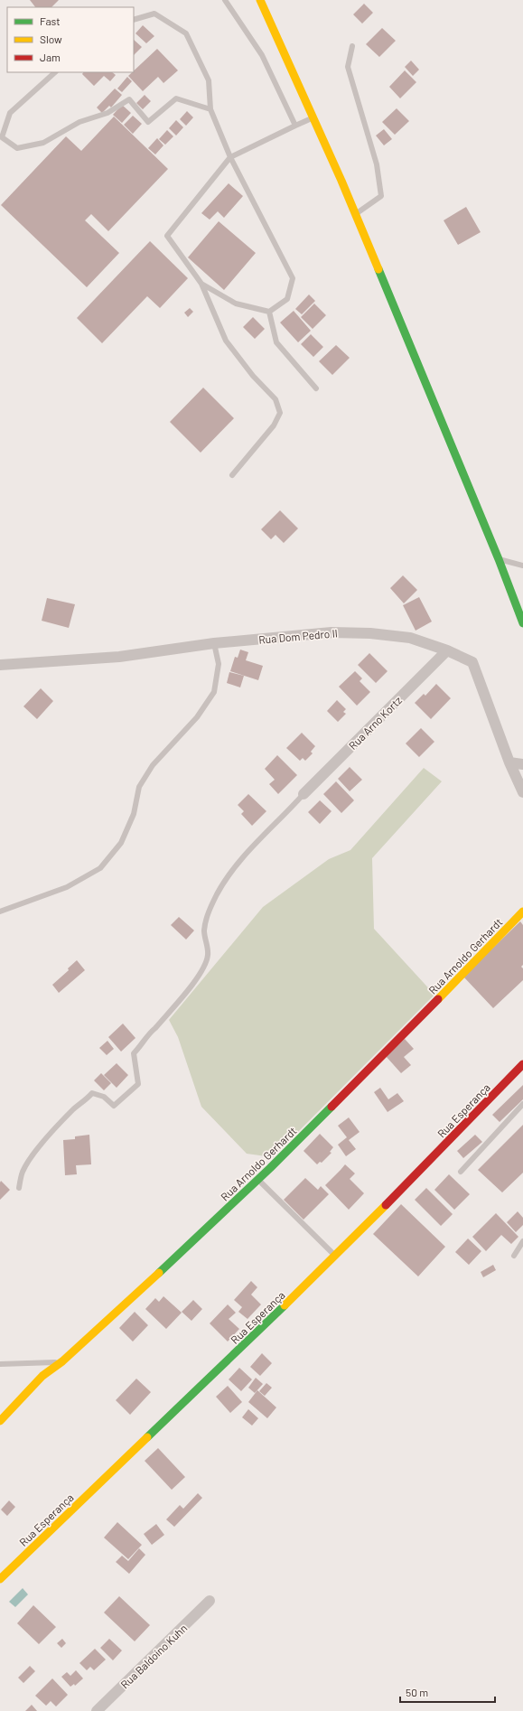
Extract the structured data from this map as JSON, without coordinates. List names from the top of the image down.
{
  "streets": {
    "street": [
      "Rua Dom Pedro II",
      "Rua Arno Kortz",
      "Rua Arnoldo Gerhardt",
      "Rua Esperança",
      "Rua Baldoíno Kuhn"
    ]
  },
  "crossings": [
    ["Rua Dom Pedro II", "Rua Arno Kortz"]
  ],
  "legend": ["Fast", "Slow", "Jam"],
  "scale_bar": "50 m"
}
